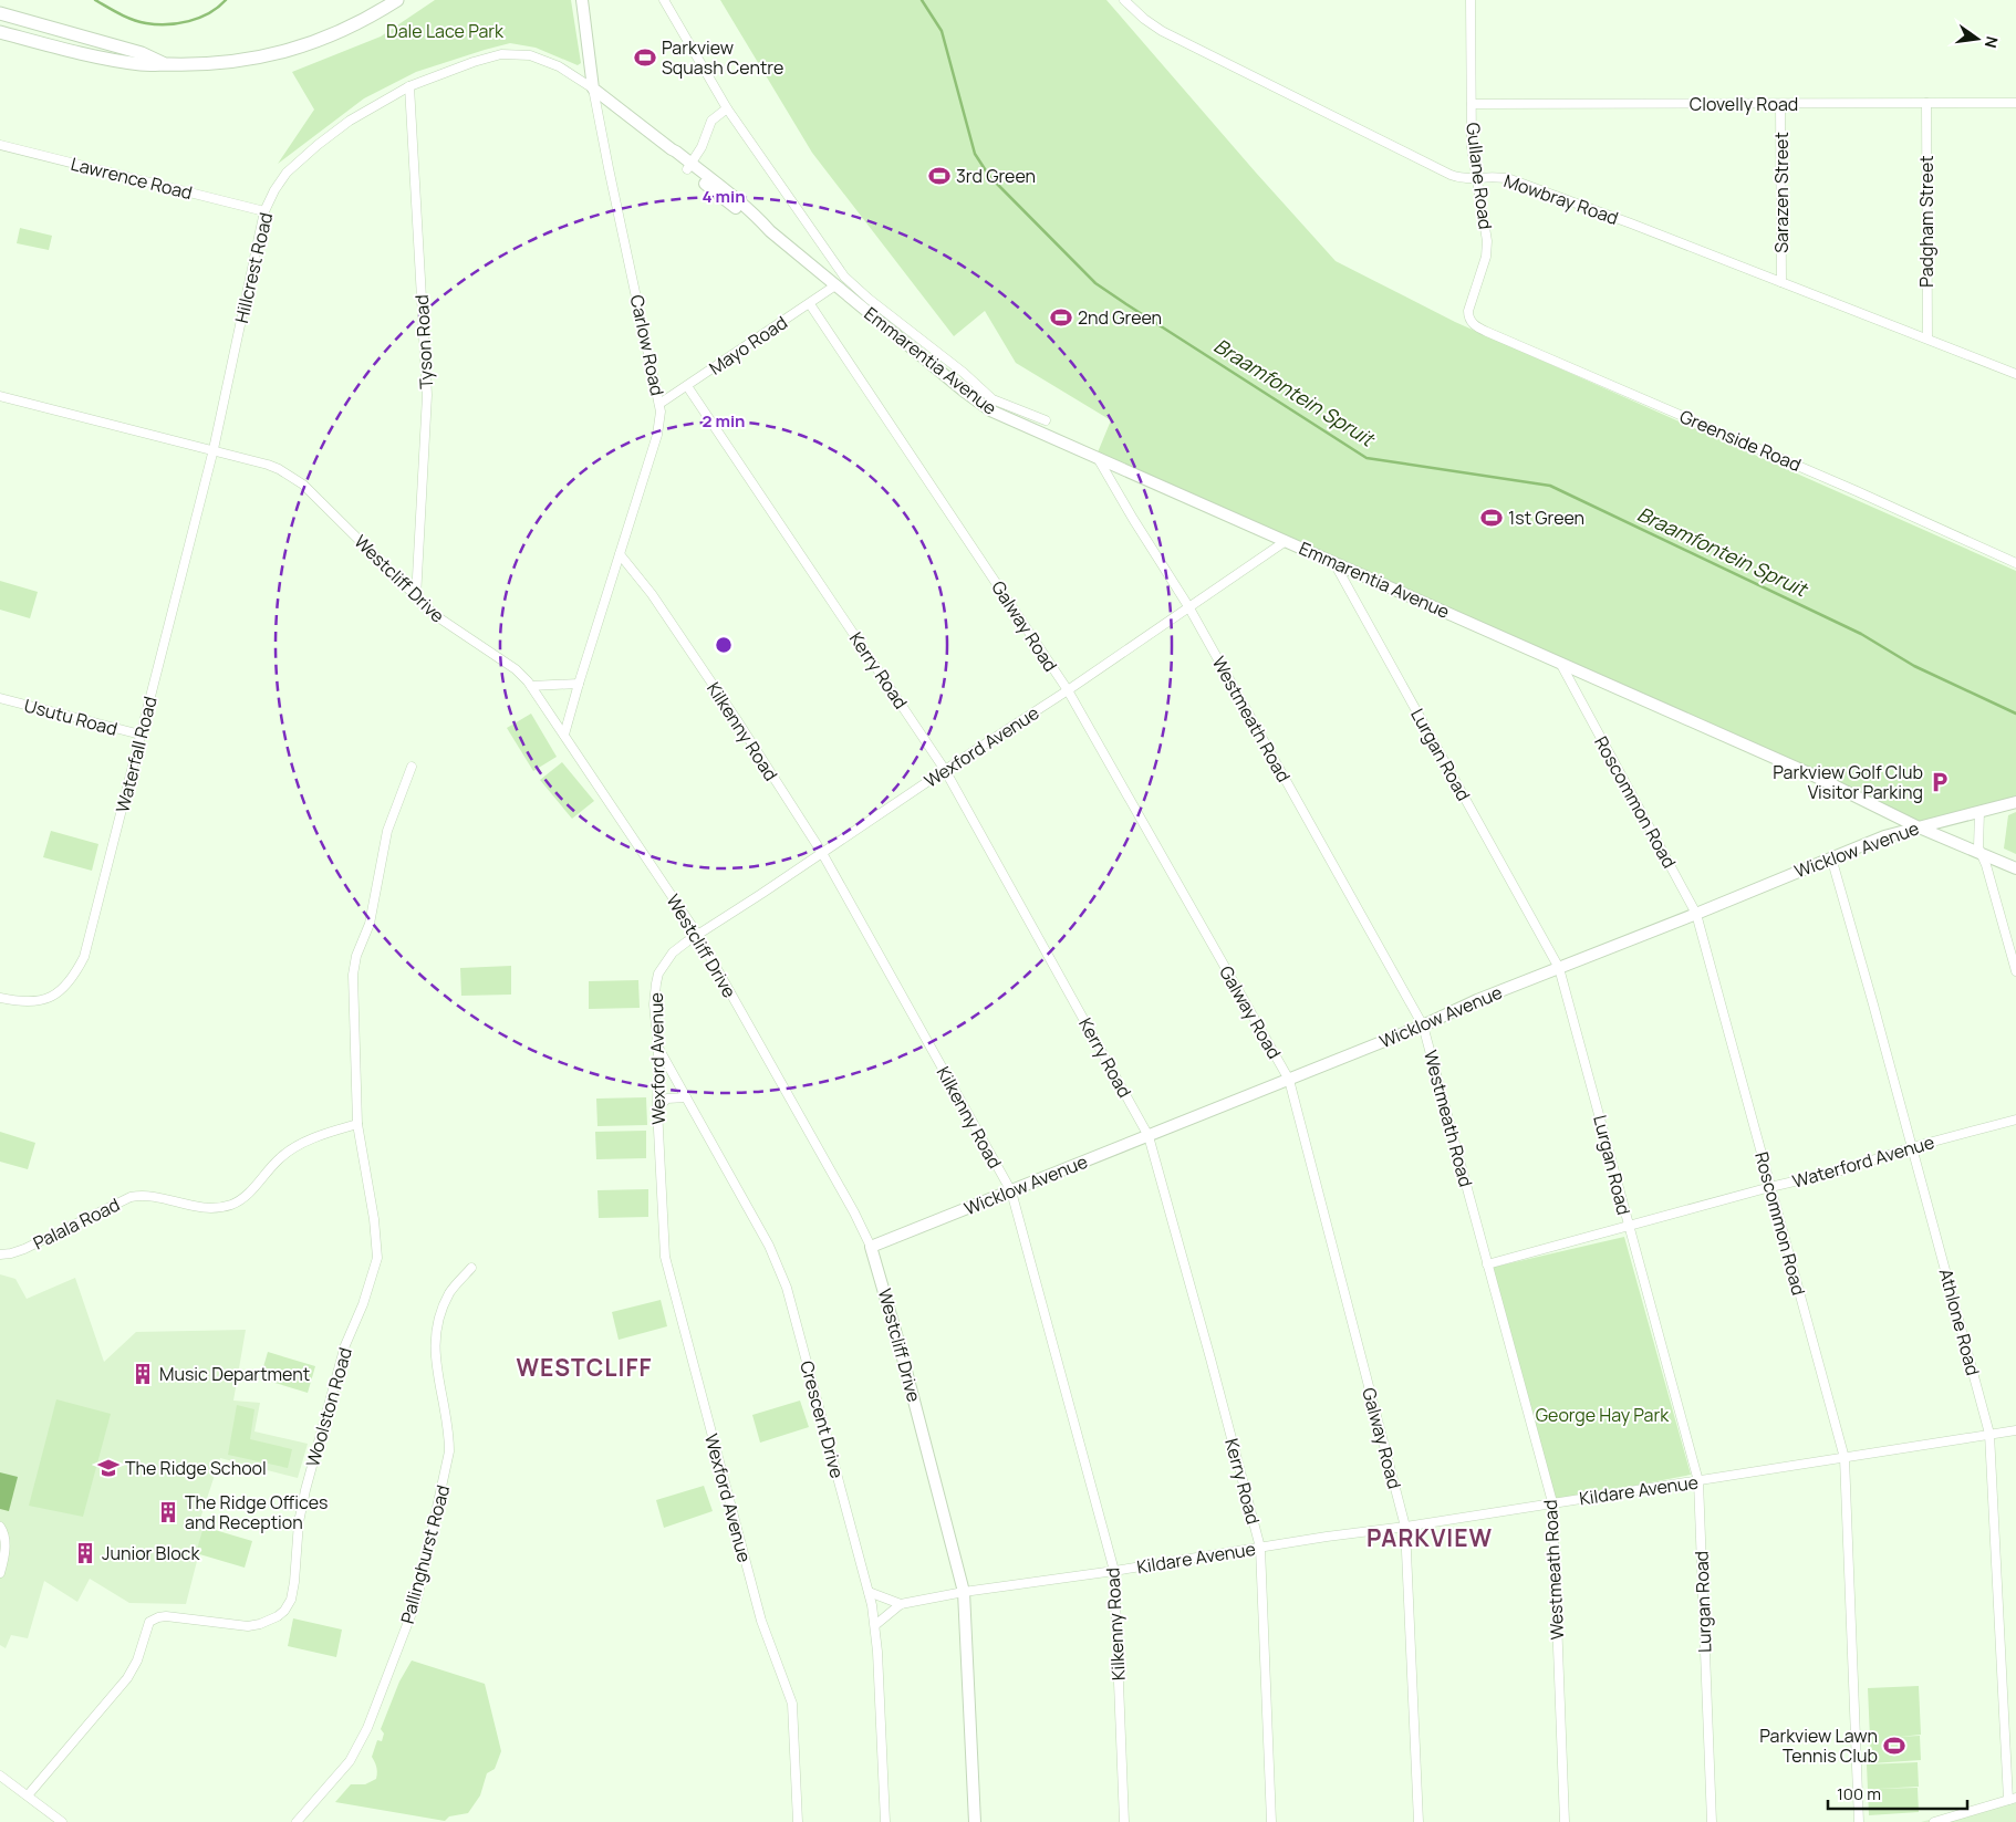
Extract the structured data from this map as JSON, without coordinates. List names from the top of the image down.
{
  "streets": {
    "street": [
      "Clovelly Road",
      "Gullane Road",
      "Lawrence Road",
      "Sarazen Street",
      "Mowbray Road",
      "Padgham Street",
      "Hillcrest Road",
      "Tyson Road",
      "Carlow Road",
      "Mayo Road",
      "Emmarentia Avenue",
      "Greenside Road",
      "Westcliff Drive",
      "Galway Road",
      "Kerry Road",
      "Usutu Road",
      "Westmeath Road",
      "Kilkenny Road",
      "Wexford Avenue",
      "Waterfall Road",
      "Lurgan Road",
      "Roscommon Road",
      "Wicklow Avenue",
      "Waterford Avenue",
      "Palala Road",
      "Athlone Road",
      "Woolston Road",
      "Crescent Drive",
      "Kildare Avenue",
      "Pallinghurst Road"
    ]
  },
  "crossings": [
    ["Clovelly Road", "Gullane Road"],
    ["Clovelly Road", "Sarazen Street"],
    ["Clovelly Road", "Padgham Street"],
    ["Gullane Road", "Mowbray Road"],
    ["Gullane Road", "Greenside Road"],
    ["Lawrence Road", "Hillcrest Road"],
    ["Sarazen Street", "Mowbray Road"],
    ["Mowbray Road", "Padgham Street"],
    ["Hillcrest Road", "Tyson Road"],
    ["Hillcrest Road", "Carlow Road"],
    ["Hillcrest Road", "Emmarentia Avenue"],
    ["Hillcrest Road", "Westcliff Drive"],
    ["Hillcrest Road", "Waterfall Road"],
    ["Tyson Road", "Westcliff Drive"],
    ["Carlow Road", "Mayo Road"],
    ["Carlow Road", "Emmarentia Avenue"],
    ["Carlow Road", "Westcliff Drive"],
    ["Carlow Road", "Kilkenny Road"],
    ["Mayo Road", "Emmarentia Avenue"],
    ["Mayo Road", "Galway Road"],
    ["Mayo Road", "Kerry Road"],
    ["Emmarentia Avenue", "Westmeath Road"],
    ["Emmarentia Avenue", "Wexford Avenue"],
    ["Emmarentia Avenue", "Lurgan Road"],
    ["Emmarentia Avenue", "Roscommon Road"],
    ["Emmarentia Avenue", "Wicklow Avenue"],
    ["Westcliff Drive", "Wexford Avenue"],
    ["Westcliff Drive", "Waterfall Road"],
    ["Westcliff Drive", "Wicklow Avenue"],
    ["Westcliff Drive", "Kildare Avenue"],
    ["Galway Road", "Wexford Avenue"],
    ["Galway Road", "Wicklow Avenue"],
    ["Galway Road", "Kildare Avenue"],
    ["Kerry Road", "Wexford Avenue"],
    ["Kerry Road", "Wicklow Avenue"],
    ["Kerry Road", "Kildare Avenue"],
    ["Usutu Road", "Waterfall Road"],
    ["Westmeath Road", "Wexford Avenue"],
    ["Westmeath Road", "Wicklow Avenue"],
    ["Westmeath Road", "Waterford Avenue"],
    ["Westmeath Road", "Kildare Avenue"],
    ["Kilkenny Road", "Wexford Avenue"],
    ["Kilkenny Road", "Wicklow Avenue"],
    ["Kilkenny Road", "Kildare Avenue"],
    ["Wexford Avenue", "Crescent Drive"],
    ["Lurgan Road", "Wicklow Avenue"],
    ["Lurgan Road", "Waterford Avenue"],
    ["Lurgan Road", "Kildare Avenue"],
    ["Roscommon Road", "Wicklow Avenue"],
    ["Roscommon Road", "Waterford Avenue"],
    ["Roscommon Road", "Kildare Avenue"],
    ["Wicklow Avenue", "Athlone Road"],
    ["Waterford Avenue", "Athlone Road"],
    ["Palala Road", "Woolston Road"],
    ["Athlone Road", "Kildare Avenue"],
    ["Crescent Drive", "Kildare Avenue"]
  ],
  "districts": ["WESTCLIFF", "PARKVIEW"],
  "water": ["Braamfontein Spruit"],
  "parks": ["Dale Lace Park", "George Hay Park"],
  "places": {
    "sports": [
      "Parkview Squash Centre",
      "3rd Green",
      "2nd Green",
      "1st Green",
      "Parkview Lawn Tennis Club"
    ],
    "parking": ["Parkview Golf Club Visitor Parking"],
    "building": ["Music Department", "The Ridge Offices and Reception", "Junior Block"],
    "school or university": ["The Ridge School"]
  },
  "scale_bar": "100 m",
  "north": "right",
  "rings": ["4 min", "2 min"]
}
